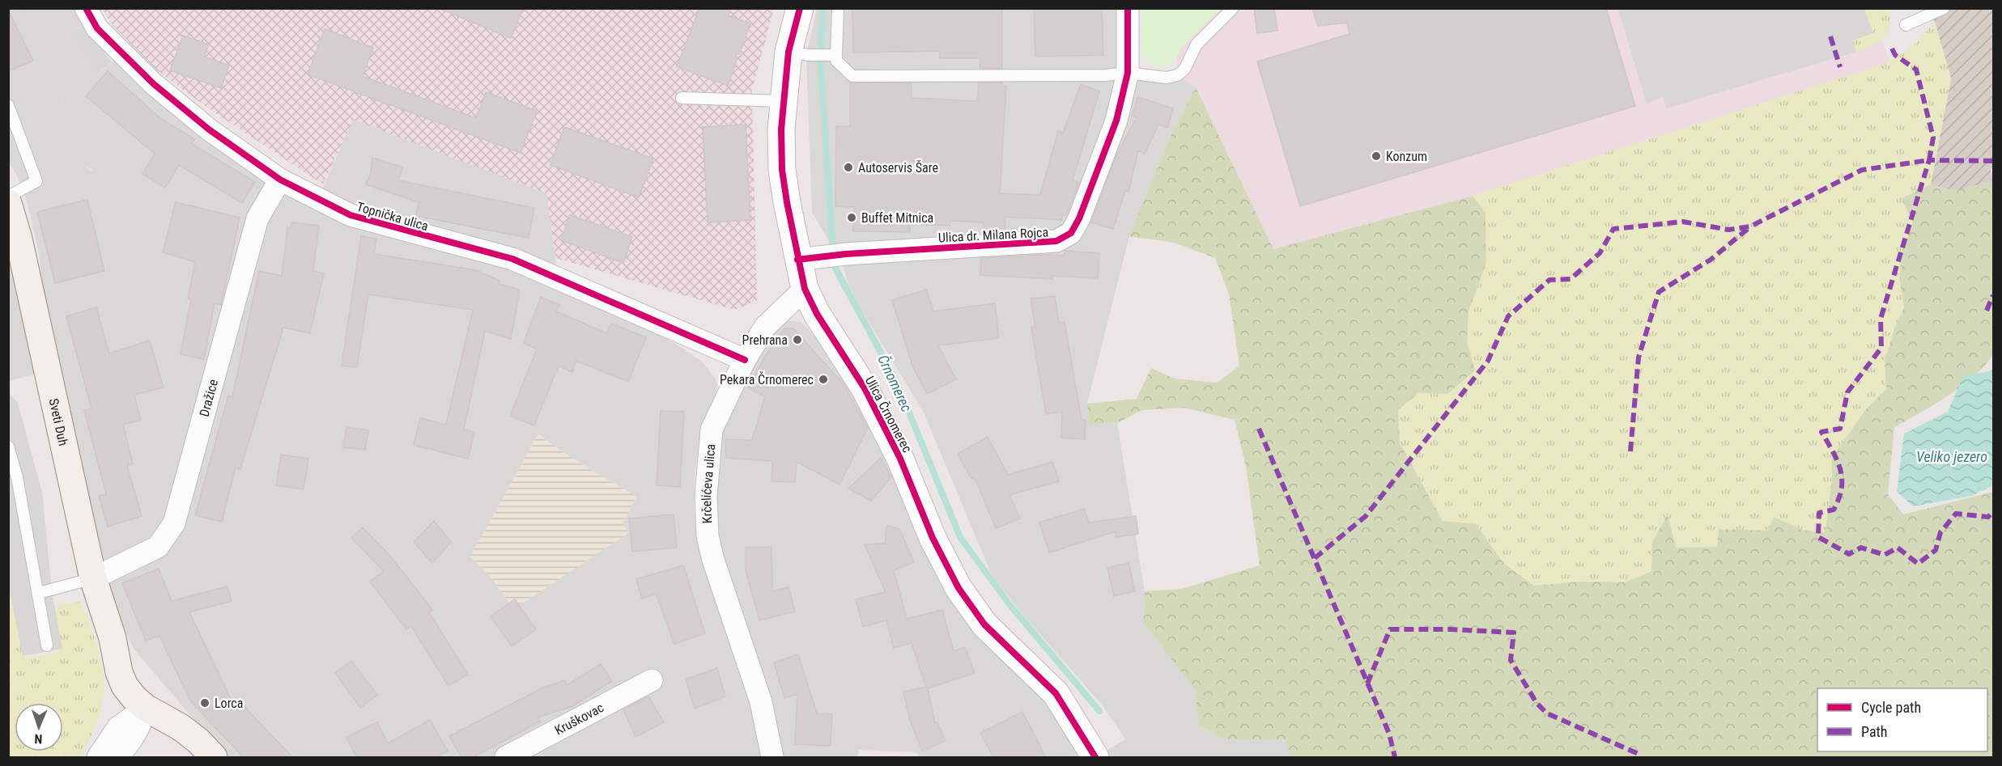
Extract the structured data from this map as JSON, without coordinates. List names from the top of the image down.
{
  "streets": {
    "main road": ["Sveti Duh"],
    "street": [
      "Topnička ulica",
      "Ulica dr. Milana Rojca",
      "Dražice",
      "Ulica Črnomerec",
      "Krčelićeva ulica",
      "Kruškovac"
    ]
  },
  "crossings": [
    ["Topnička ulica", "Dražice"],
    ["Topnička ulica", "Krčelićeva ulica"],
    ["Ulica dr. Milana Rojca", "Ulica Črnomerec"],
    ["Dražice", "Sveti Duh"],
    ["Ulica Črnomerec", "Krčelićeva ulica"]
  ],
  "water": ["Črnomerec", "Veliko jezero"],
  "places": [
    "Konzum",
    "Autoservis Šare",
    "Buffet Mitnica",
    "Prehrana",
    "Pekara Črnomerec",
    "Lorca"
  ],
  "legend": ["Cycle path", "Path"],
  "north": "bottom"
}
